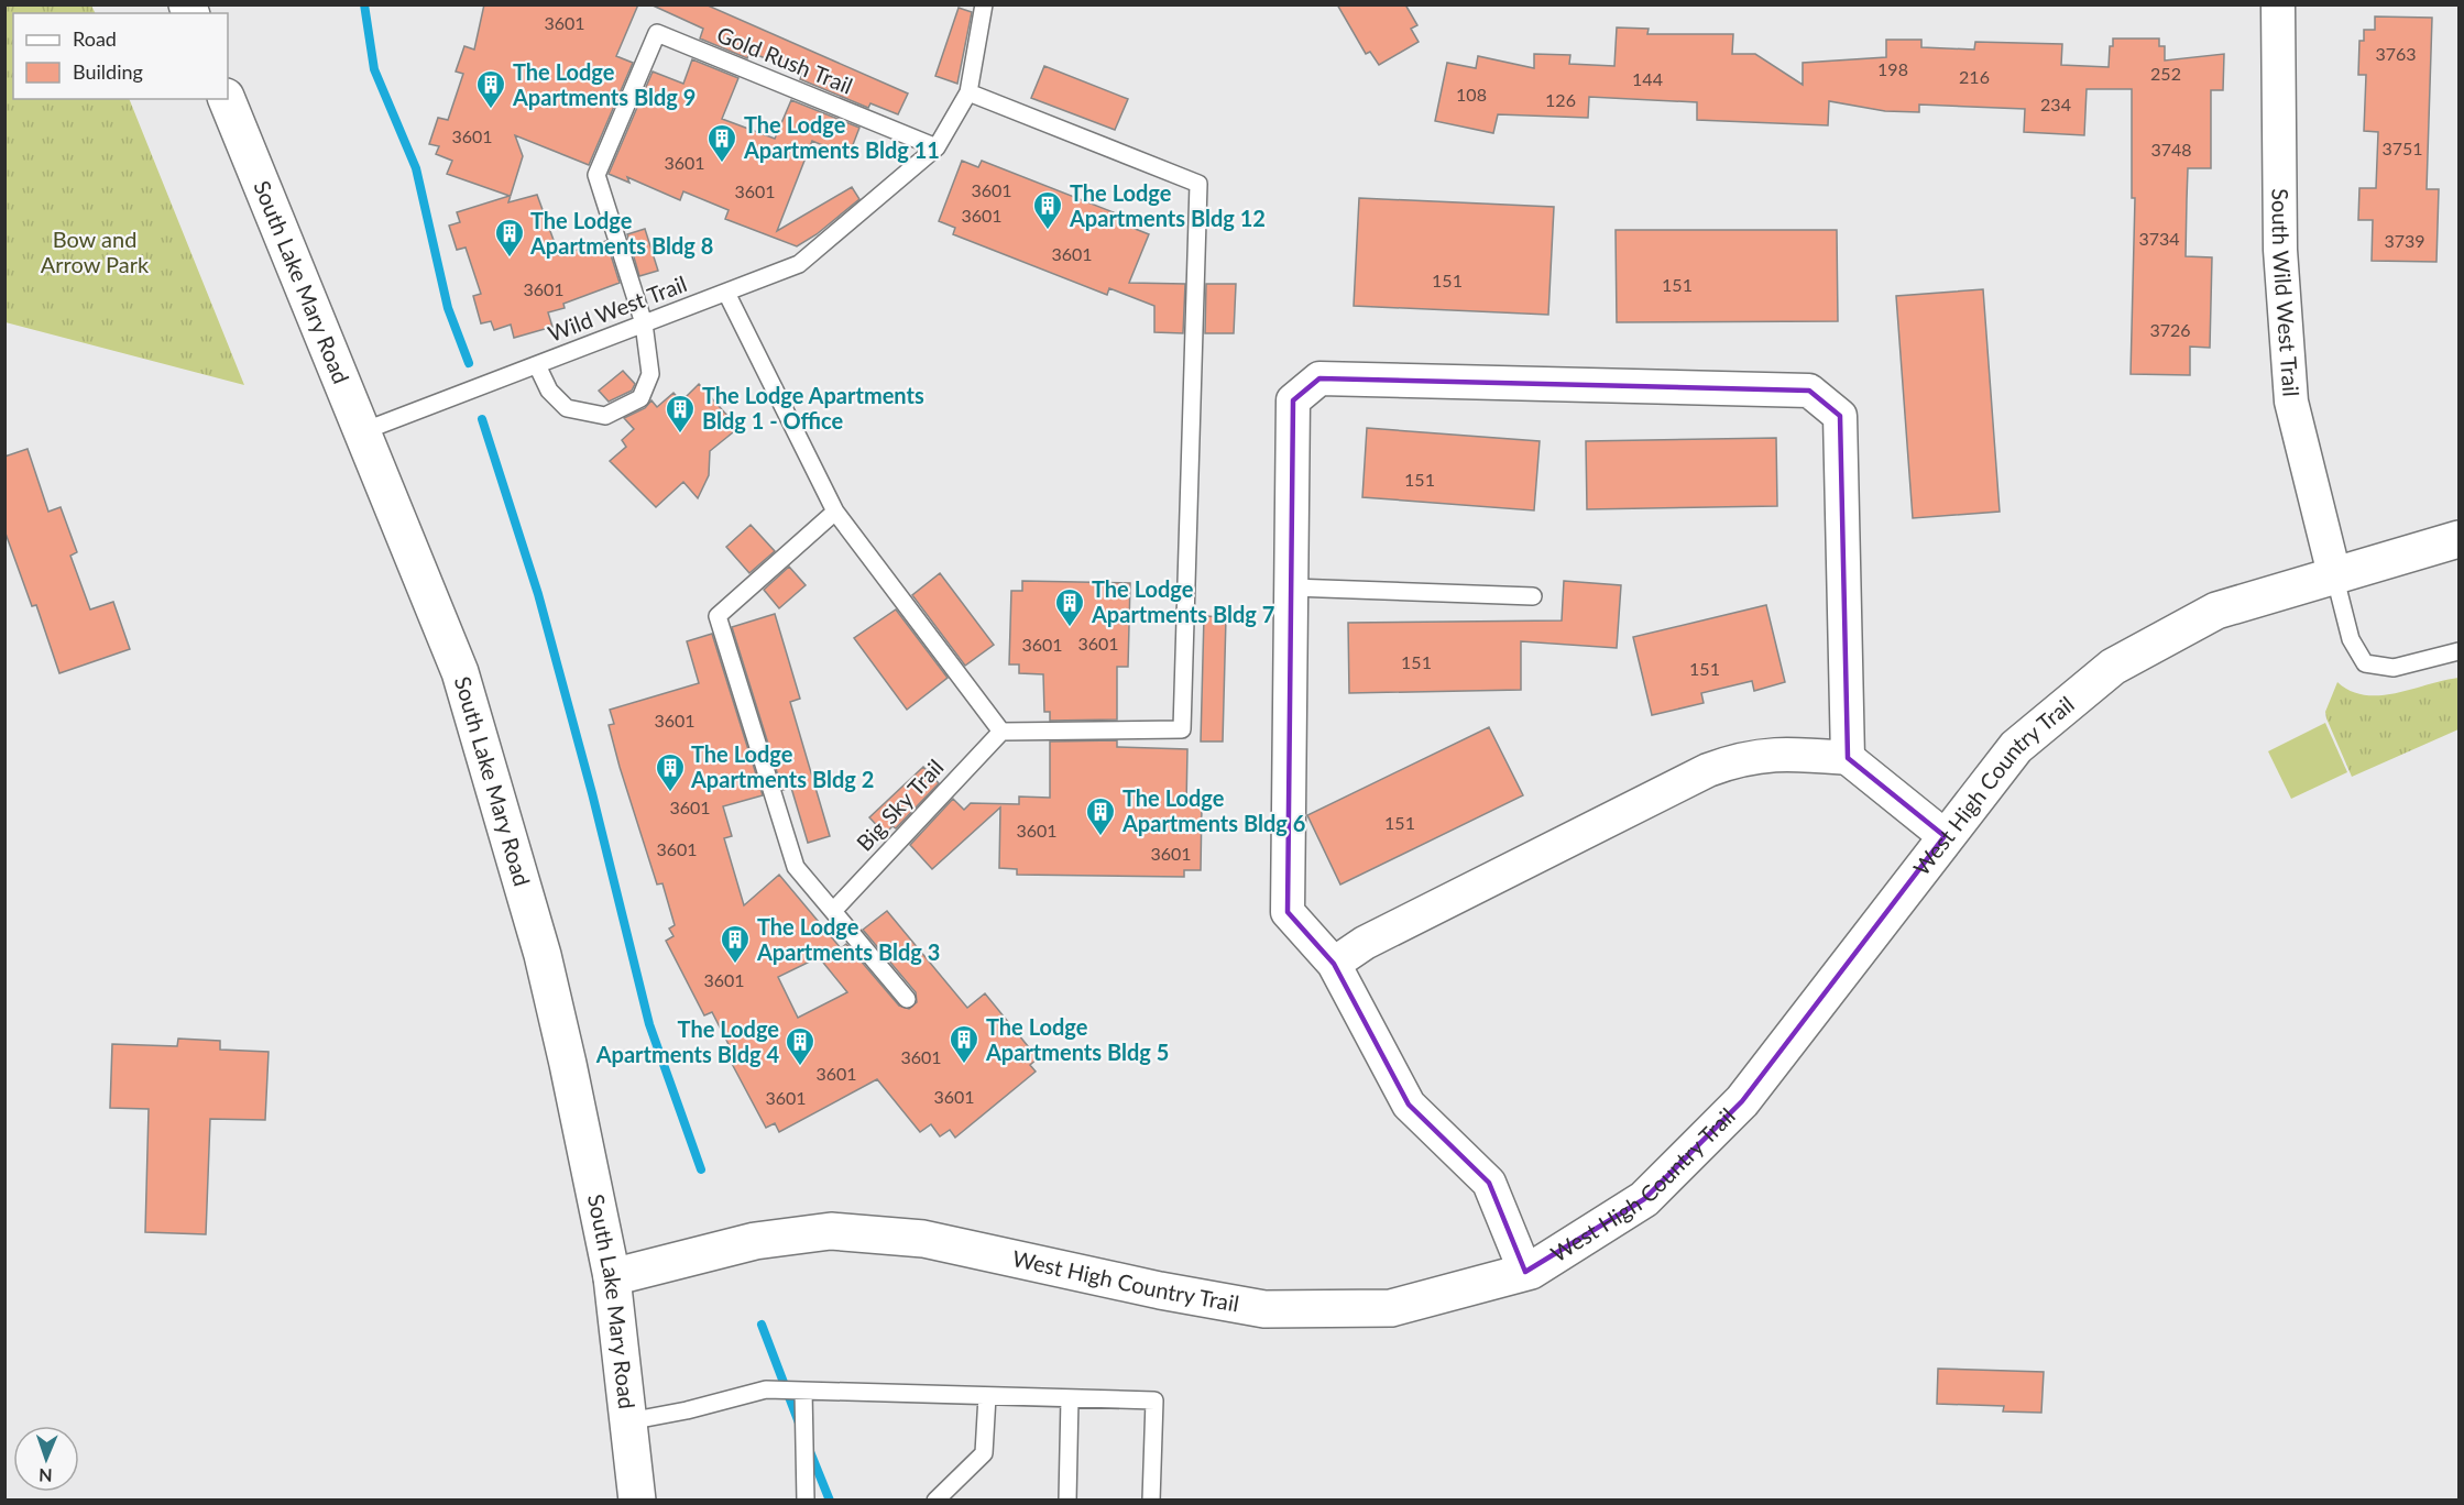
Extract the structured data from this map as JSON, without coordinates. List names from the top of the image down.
{
  "streets": {
    "street": ["South Lake Mary Road", "South Wild West Trail", "West High Country Trail"],
    "lane": ["Gold Rush Trail", "Wild West Trail", "Big Sky Trail"]
  },
  "crossings": [
    ["Gold Rush Trail", "Wild West Trail"],
    ["South Lake Mary Road", "Wild West Trail"],
    ["South Lake Mary Road", "West High Country Trail"],
    ["South Wild West Trail", "West High Country Trail"]
  ],
  "parks": ["Bow and Arrow Park"],
  "places": {
    "building": [
      "The Lodge Apartments Bldg 9",
      "The Lodge Apartments Bldg 11",
      "The Lodge Apartments Bldg 12",
      "The Lodge Apartments Bldg 8",
      "The Lodge Apartments Bldg 1 - Office",
      "The Lodge Apartments Bldg 7",
      "The Lodge Apartments Bldg 2",
      "The Lodge Apartments Bldg 6",
      "The Lodge Apartments Bldg 3",
      "The Lodge Apartments Bldg 5",
      "The Lodge Apartments Bldg 4"
    ]
  },
  "house_numbers": [
    "3601",
    "3763",
    "198",
    "252",
    "216",
    "144",
    "108",
    "126",
    "234",
    "3601",
    "3751",
    "3748",
    "3601",
    "3601",
    "3601",
    "3601",
    "3734",
    "3739",
    "3601",
    "151",
    "151",
    "3601",
    "3726",
    "151",
    "3601",
    "3601",
    "151",
    "151",
    "3601",
    "3601",
    "151",
    "3601",
    "3601",
    "3601",
    "3601",
    "3601",
    "3601",
    "3601",
    "3601"
  ],
  "legend": ["Road", "Building"],
  "north": "bottom"
}
